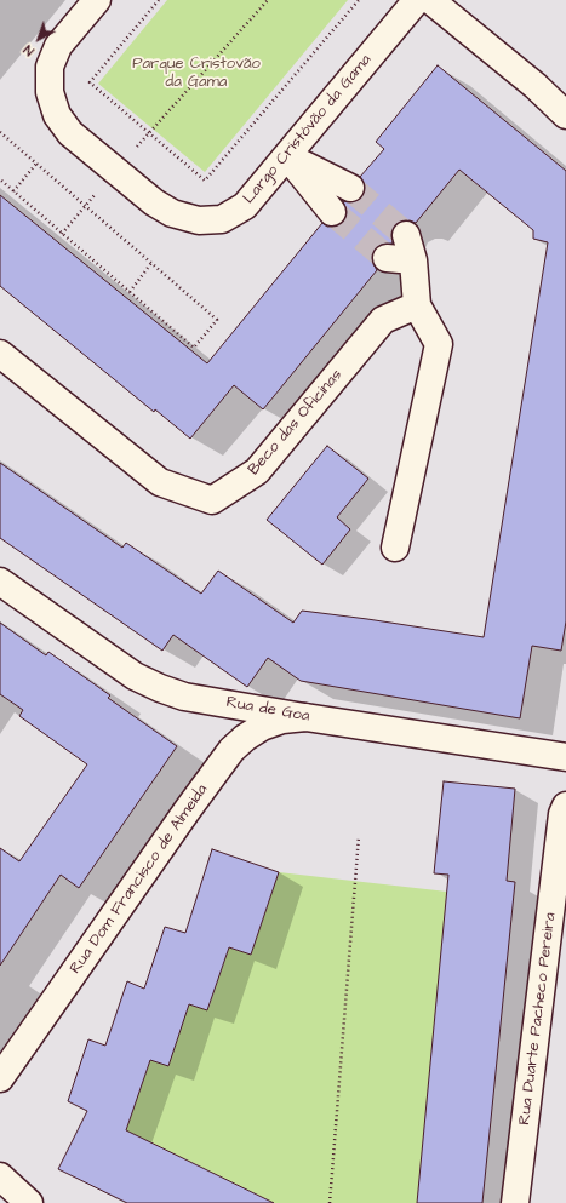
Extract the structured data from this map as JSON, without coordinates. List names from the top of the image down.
{
  "streets": {
    "street": [
      "Largo Cristóvão da Gama",
      "Beco das Oficinas",
      "Rua de Goa",
      "Rua Dom Francisco de Almeida",
      "Rua Duarte Pacheco Pereira"
    ]
  },
  "crossings": [
    ["Rua de Goa", "Rua Dom Francisco de Almeida"]
  ],
  "parks": ["Parque Cristovão da Gama"],
  "north": "bottom left"
}
